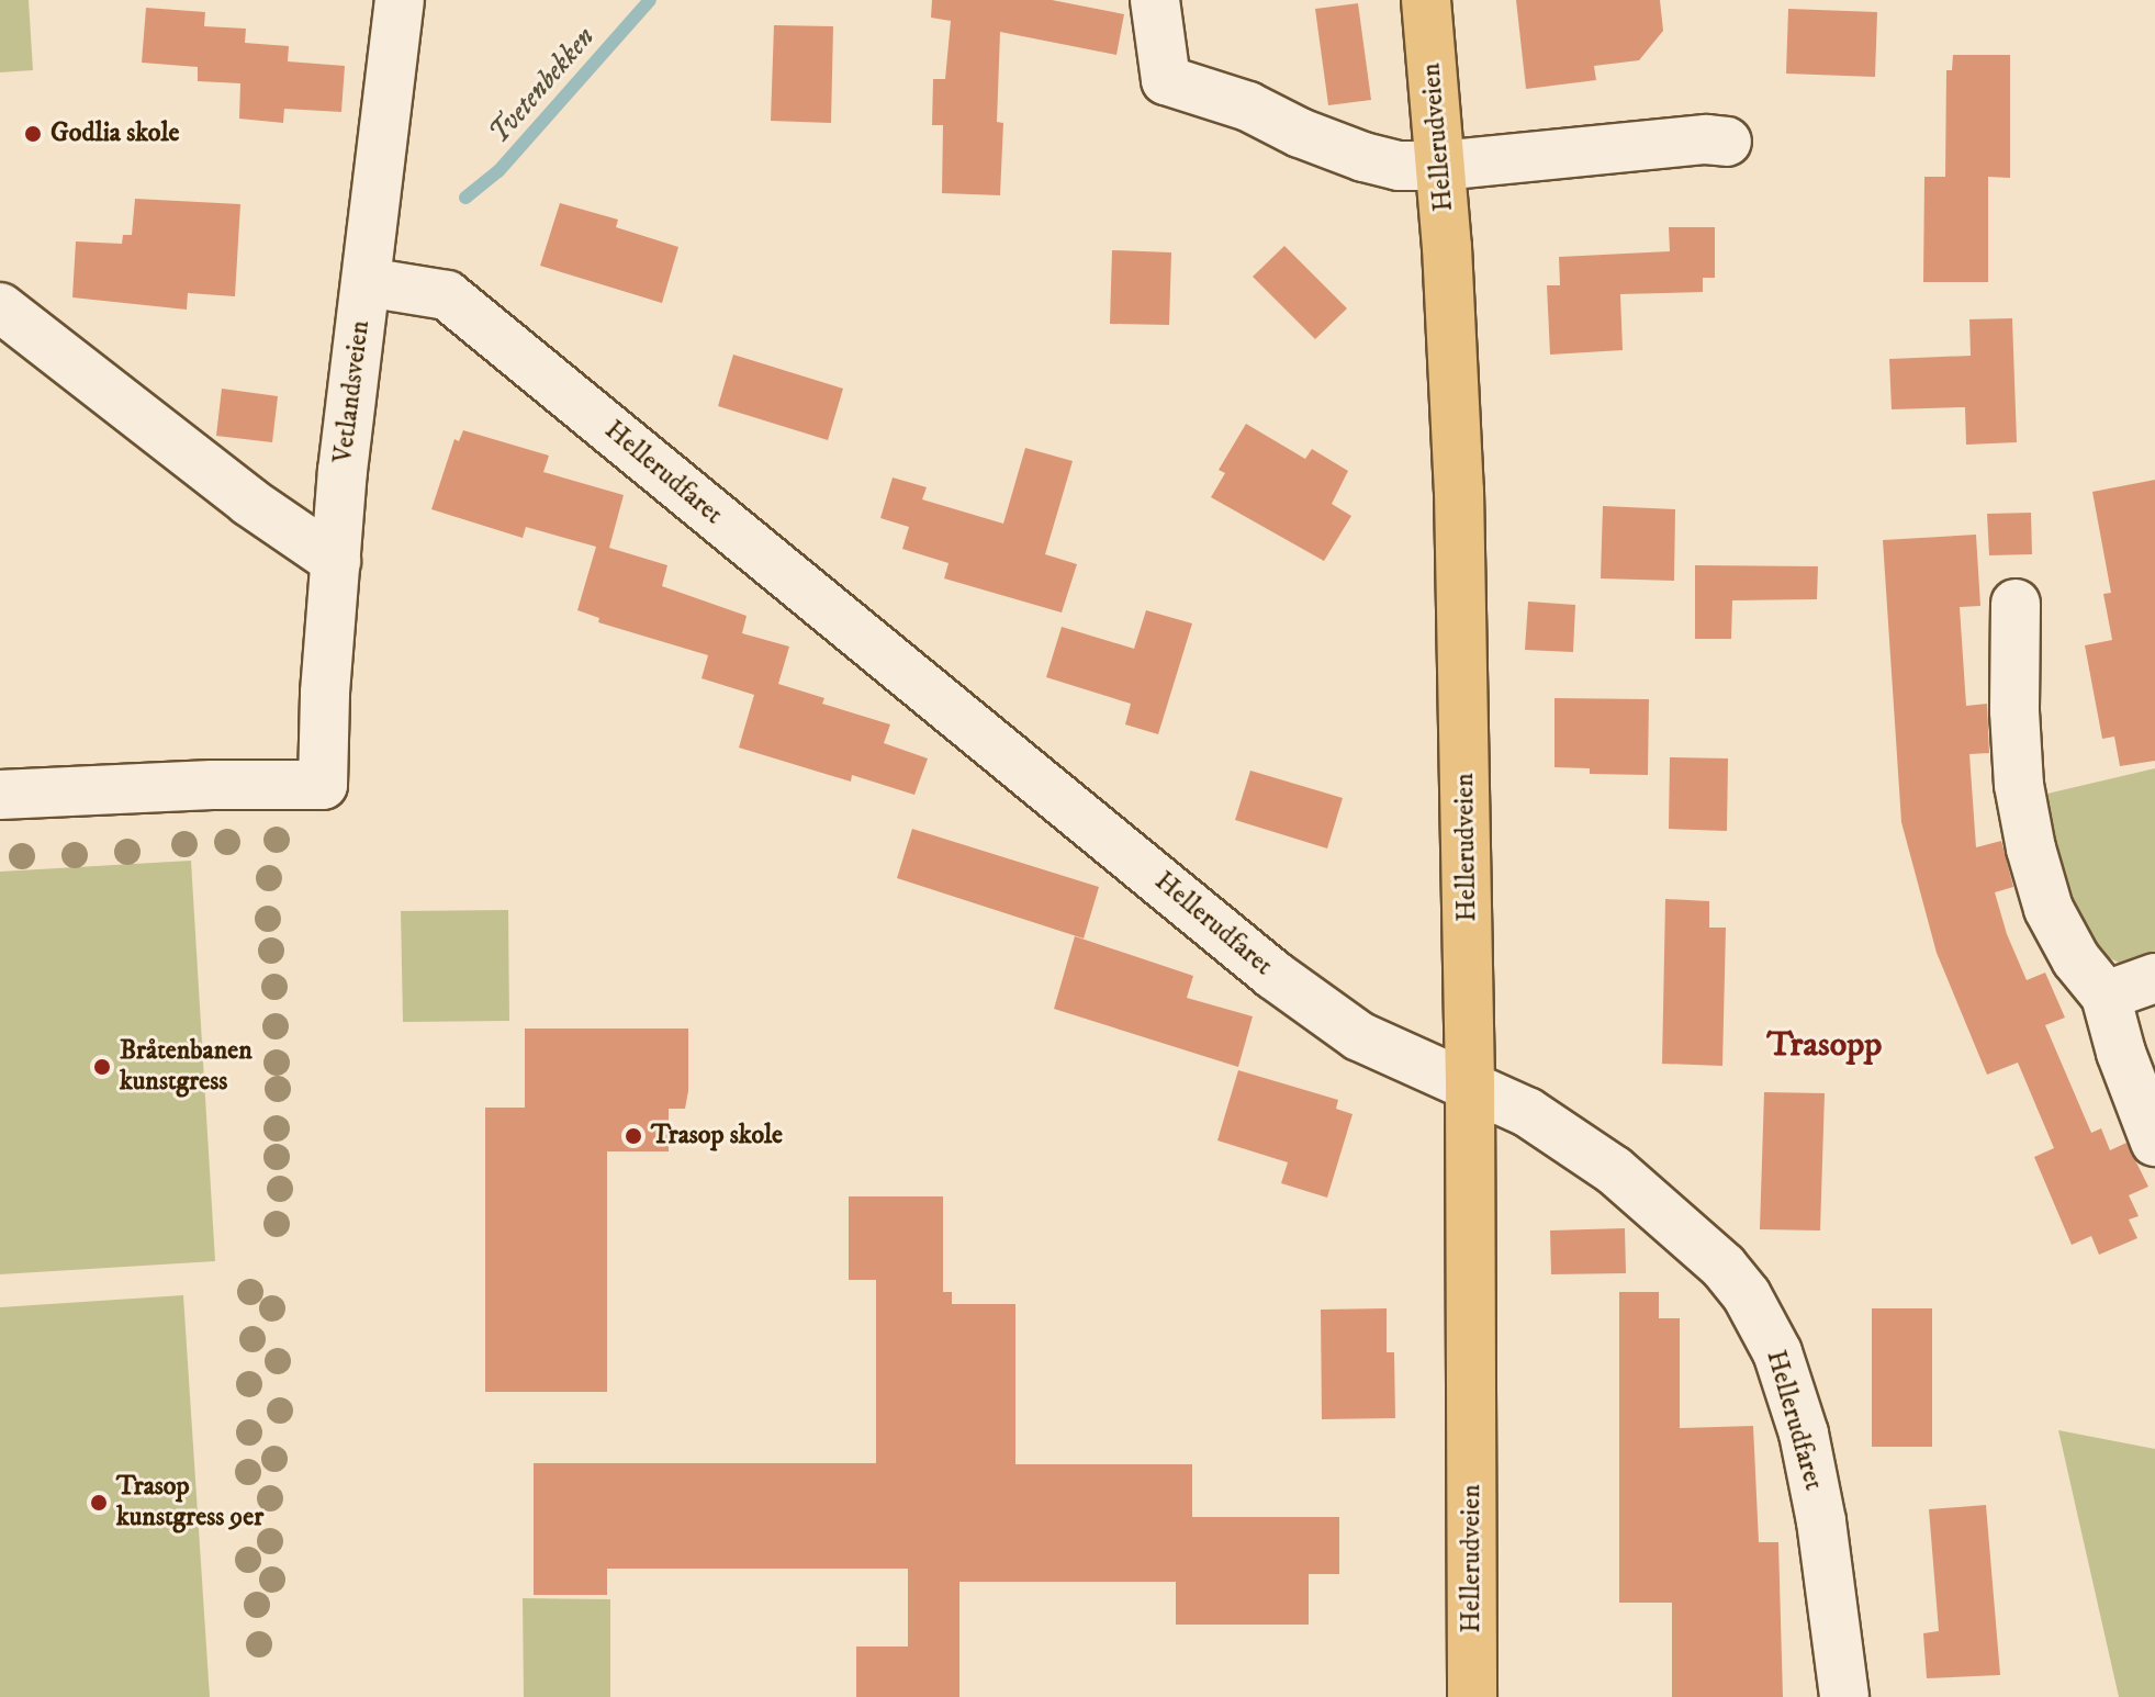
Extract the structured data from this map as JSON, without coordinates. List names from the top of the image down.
{
  "streets": {
    "main road": ["Hellerudveien"],
    "street": ["Vetlandsveien", "Hellerudfaret"]
  },
  "crossings": [
    ["Hellerudveien", "Hellerudfaret"],
    ["Vetlandsveien", "Hellerudfaret"]
  ],
  "districts": ["Trasopp"],
  "water": ["Tvetenbekken"],
  "places": [
    "Godlia skole",
    "Bråtenbanen kunstgress",
    "Trasop skole",
    "Trasop kunstgress 9er"
  ]
}
